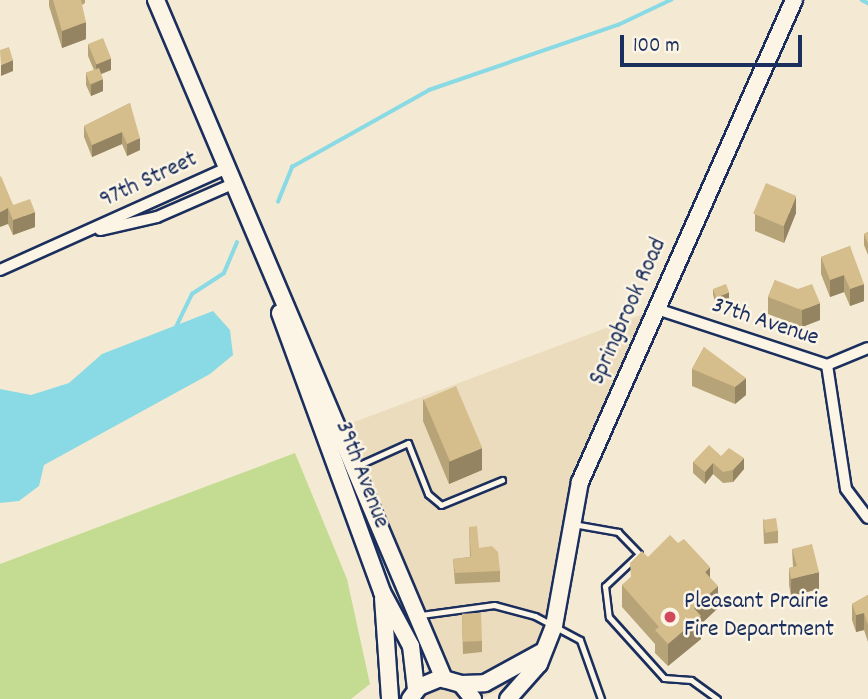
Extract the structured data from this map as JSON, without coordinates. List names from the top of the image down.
{
  "streets": {
    "main road": ["Springbrook Road", "39th Avenue"],
    "street": ["97th Street", "37th Avenue"]
  },
  "crossings": [
    ["97th Street", "39th Avenue"],
    ["Springbrook Road", "37th Avenue"]
  ],
  "places": ["Pleasant Prairie Fire Department"],
  "scale_bar": "100 m"
}
